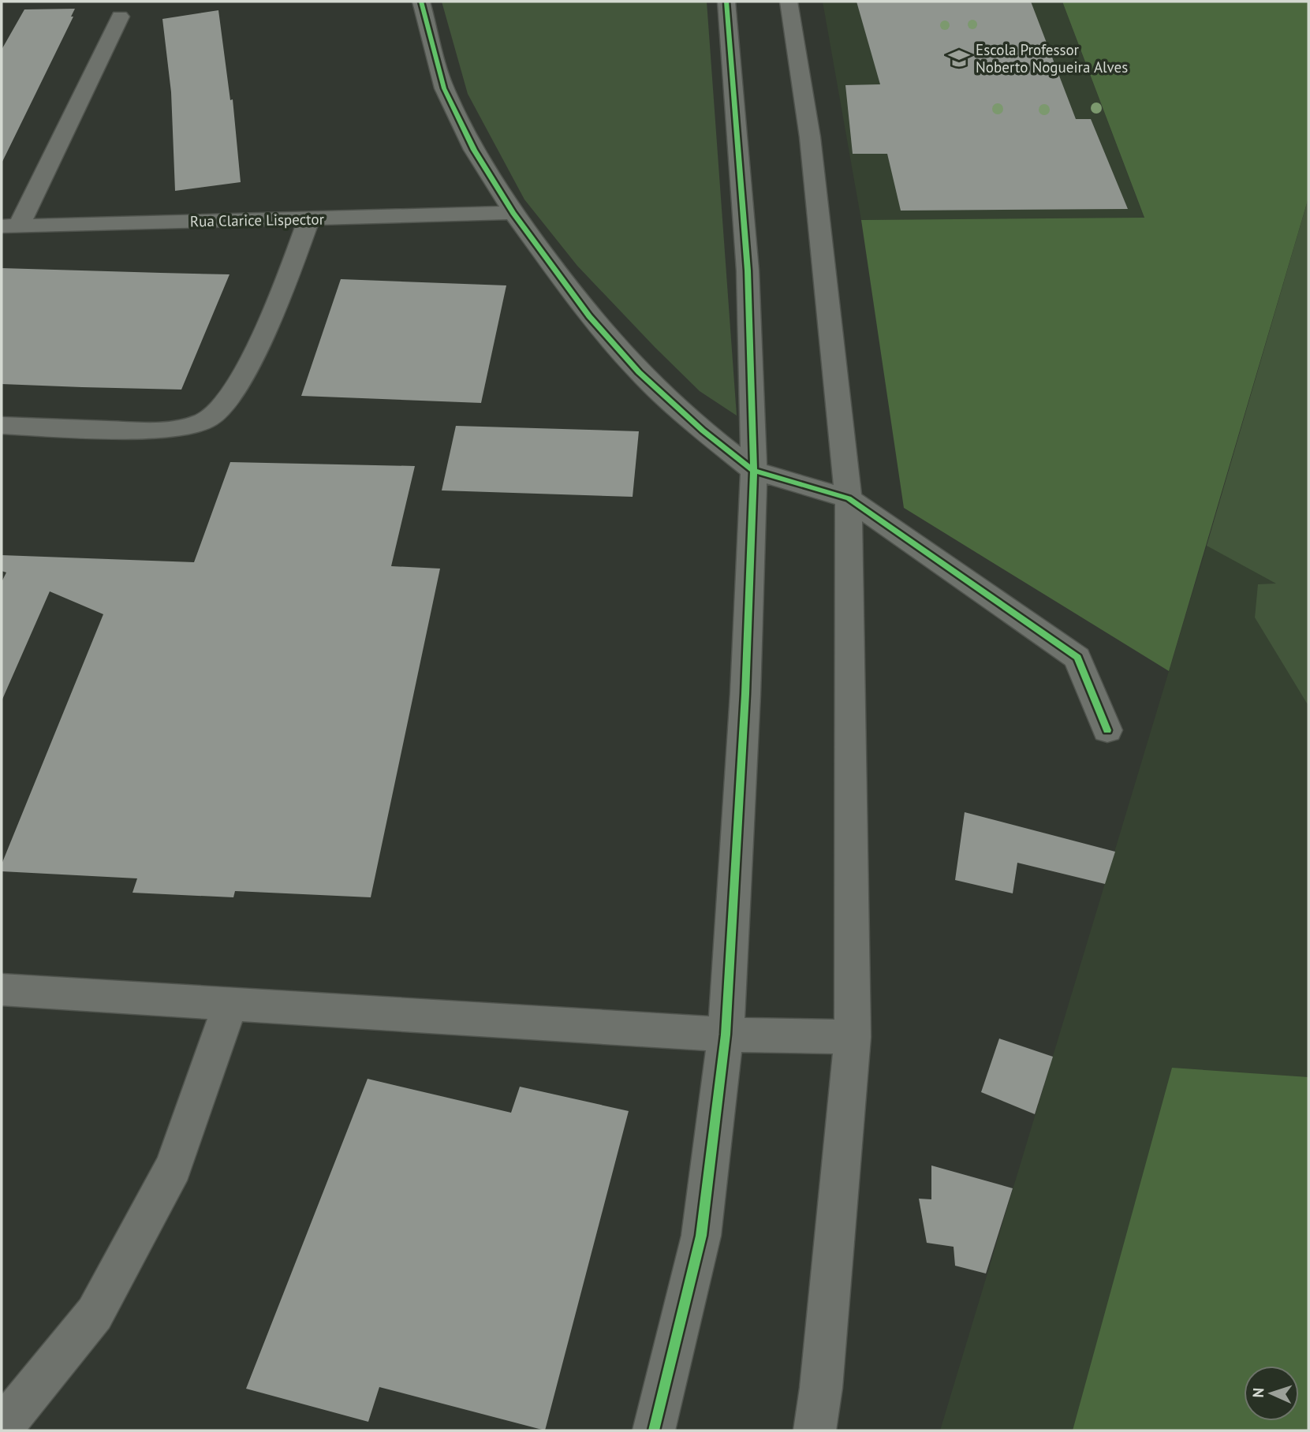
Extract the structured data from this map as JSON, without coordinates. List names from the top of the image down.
{
  "streets": {
    "street": ["Rua Clarice Lispector"]
  },
  "places": {
    "school or university": ["Escola Professor Noberto Nogueira Alves"]
  },
  "north": "left"
}
